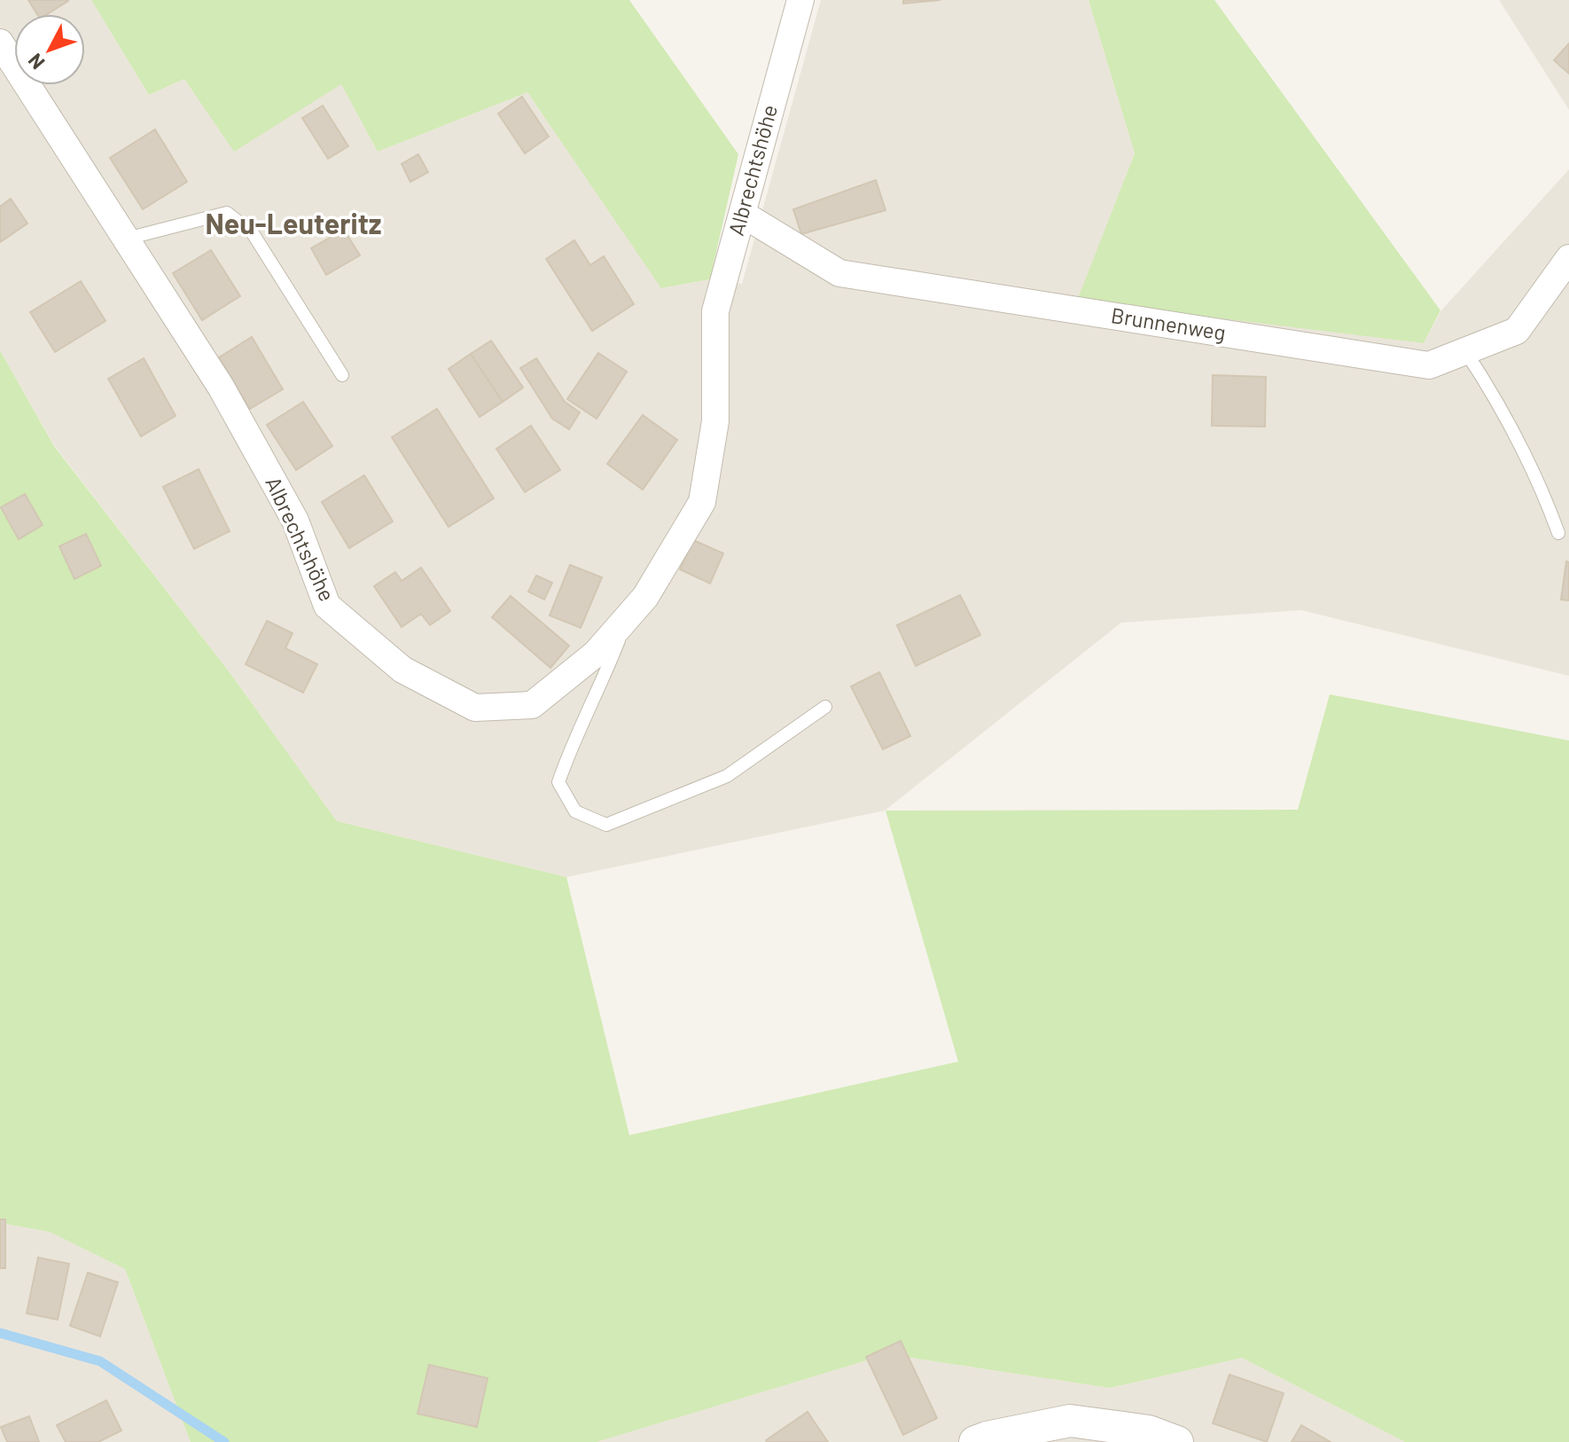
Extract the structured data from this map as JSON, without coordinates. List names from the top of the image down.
{
  "streets": {
    "street": ["Albrechtshöhe", "Brunnenweg"]
  },
  "crossings": [
    ["Albrechtshöhe", "Brunnenweg"]
  ],
  "districts": ["Neu-Leuteritz"],
  "north": "bottom left"
}
